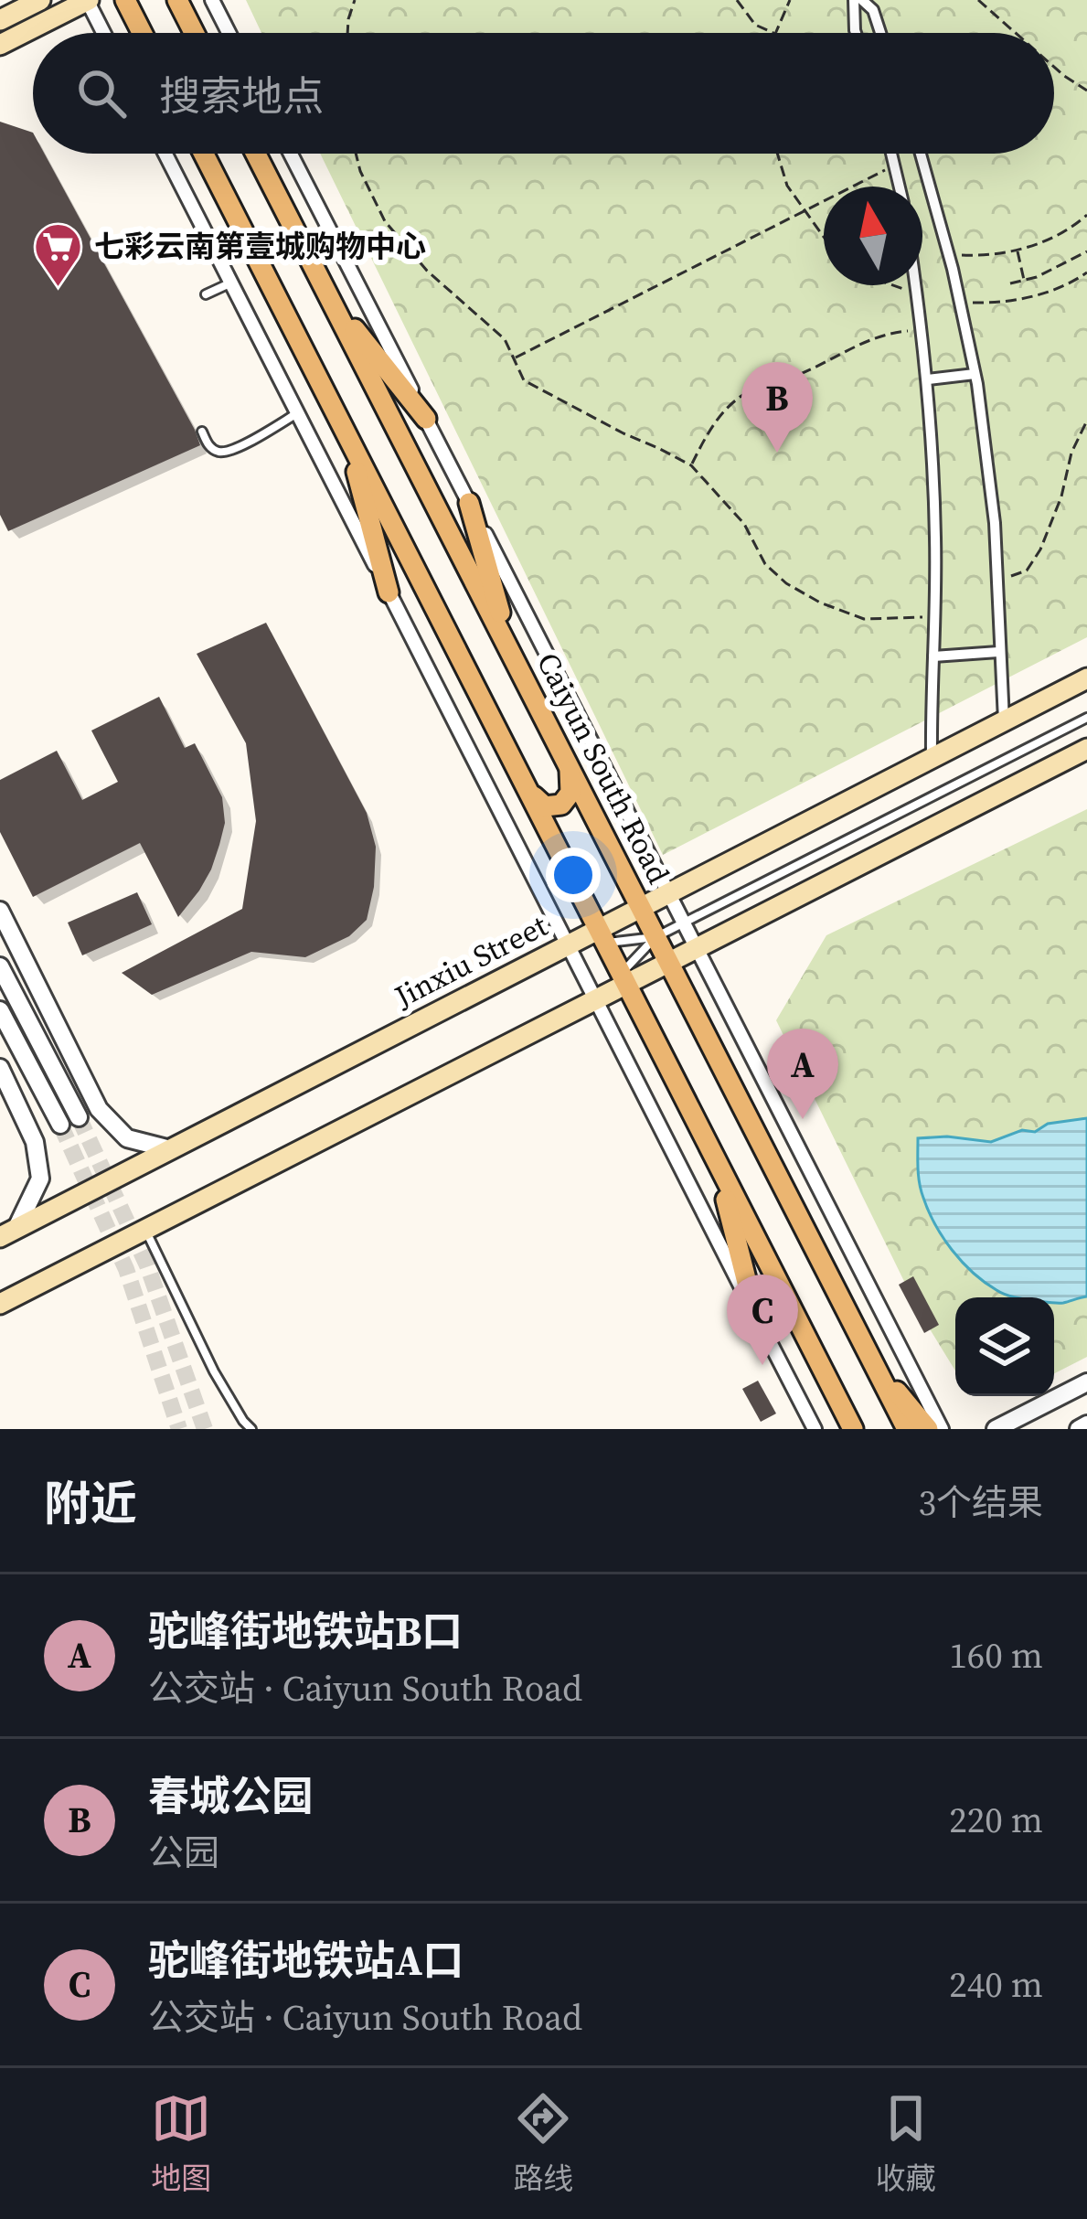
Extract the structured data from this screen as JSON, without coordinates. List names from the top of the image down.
{
  "streets": {
    "main road": ["Caiyun South Road", "Jinxiu Street"]
  },
  "crossings": [
    ["Caiyun South Road", "Jinxiu Street"]
  ],
  "places": {
    "supermarket": ["七彩云南第壹城购物中心"]
  },
  "north": "top",
  "page": {
    "search": "搜索地点",
    "pins": ["B", "A", "C"],
    "heading": ["附近", "3个结果"],
    "list": [
      {
        "mark": "A",
        "name": "驼峰街地铁站B口",
        "note": "公交站 · Caiyun South Road",
        "value": "160 m"
      },
      {
        "mark": "B",
        "name": "春城公园",
        "note": "公园",
        "value": "220 m"
      },
      {
        "mark": "C",
        "name": "驼峰街地铁站A口",
        "note": "公交站 · Caiyun South Road",
        "value": "240 m"
      }
    ],
    "nav": ["地图", "路线", "收藏"]
  }
}
